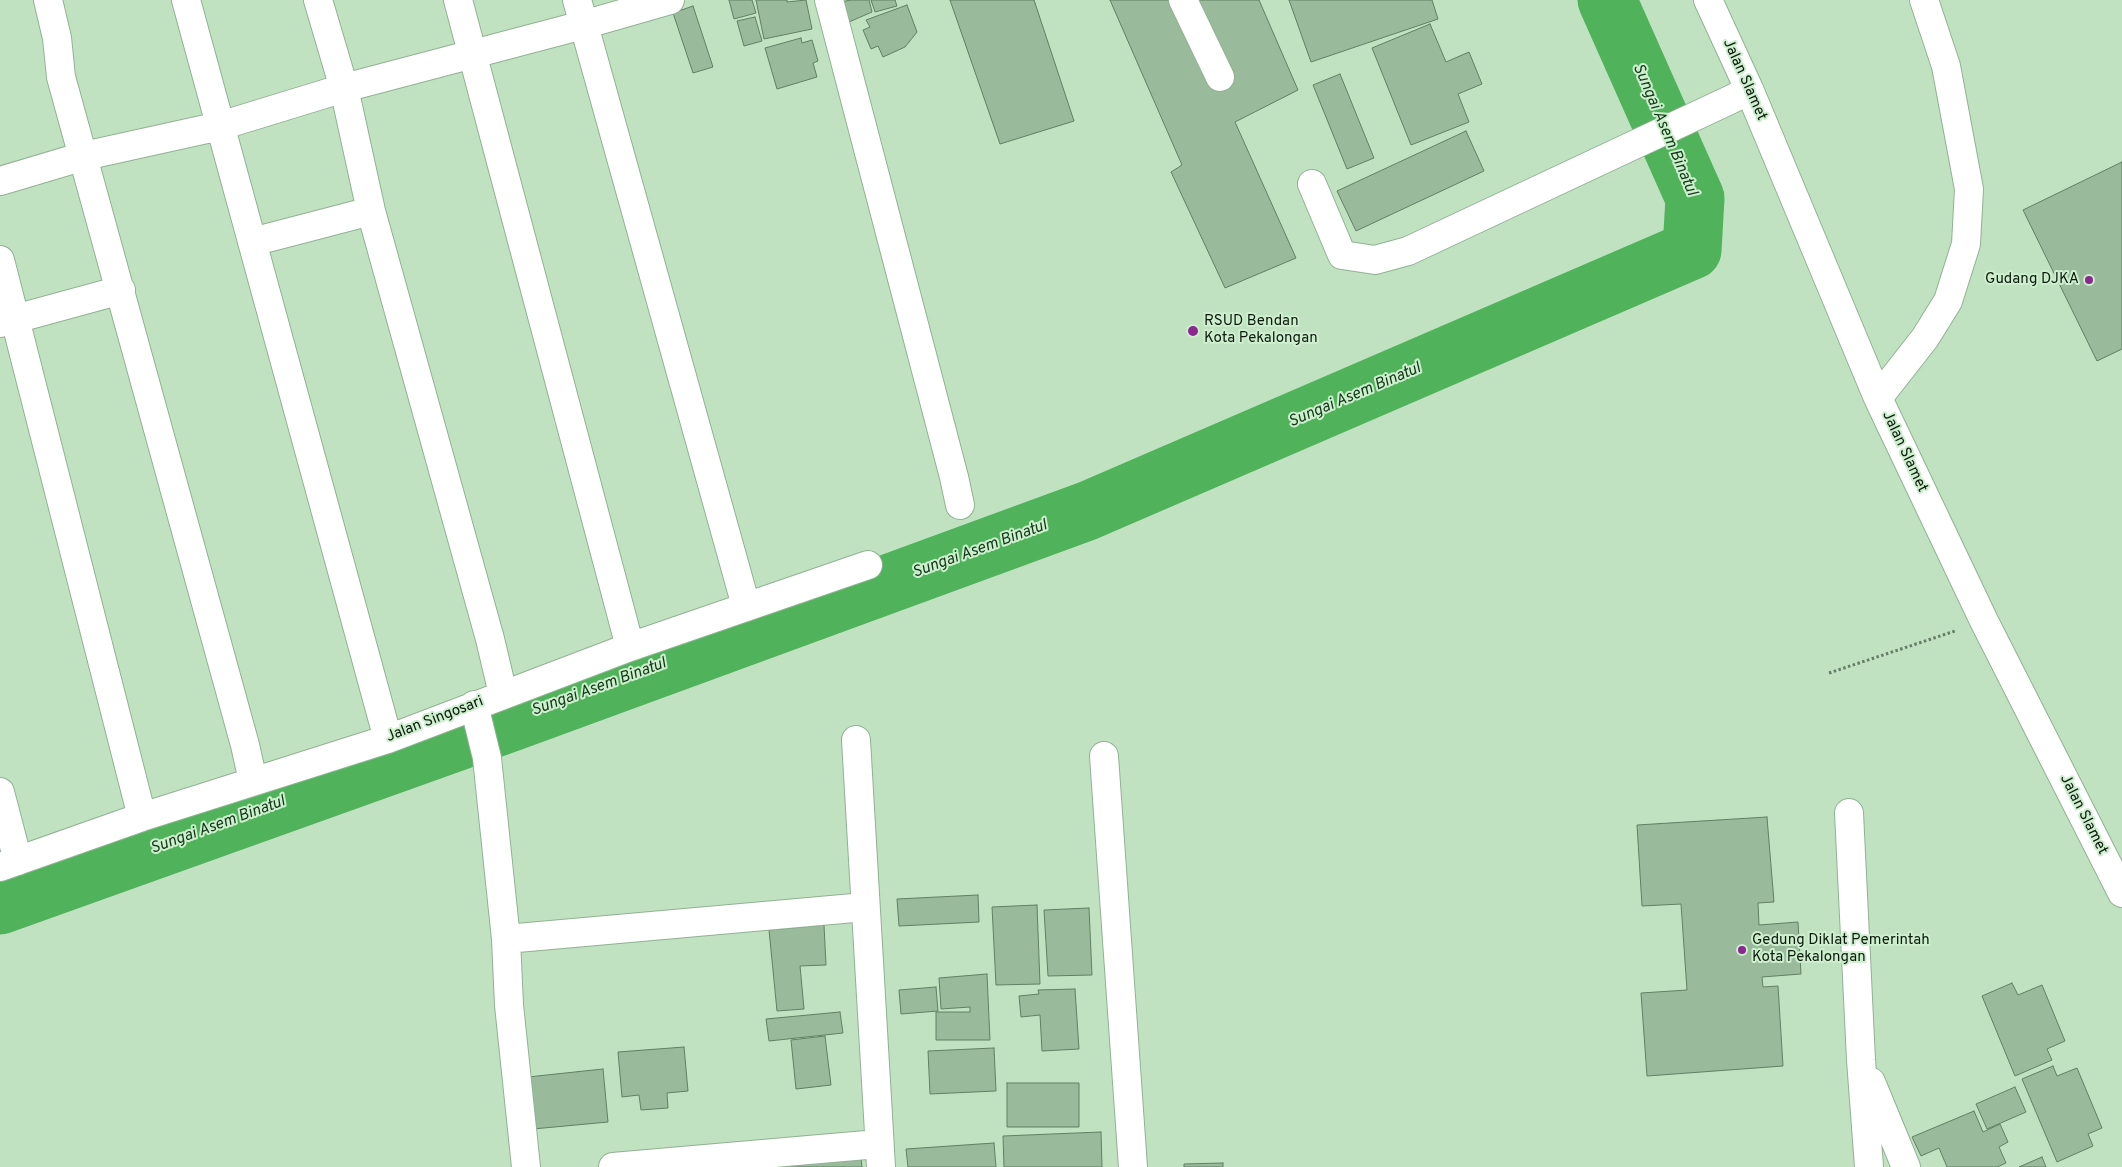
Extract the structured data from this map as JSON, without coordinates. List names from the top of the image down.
{
  "streets": {
    "street": ["Jalan Slamet", "Jalan Singosari"]
  },
  "water": ["Sungai Asem Binatul"],
  "places": ["Gudang DJKA", "RSUD Bendan Kota Pekalongan", "Gedung Diklat Pemerintah Kota Pekalongan"]
}
